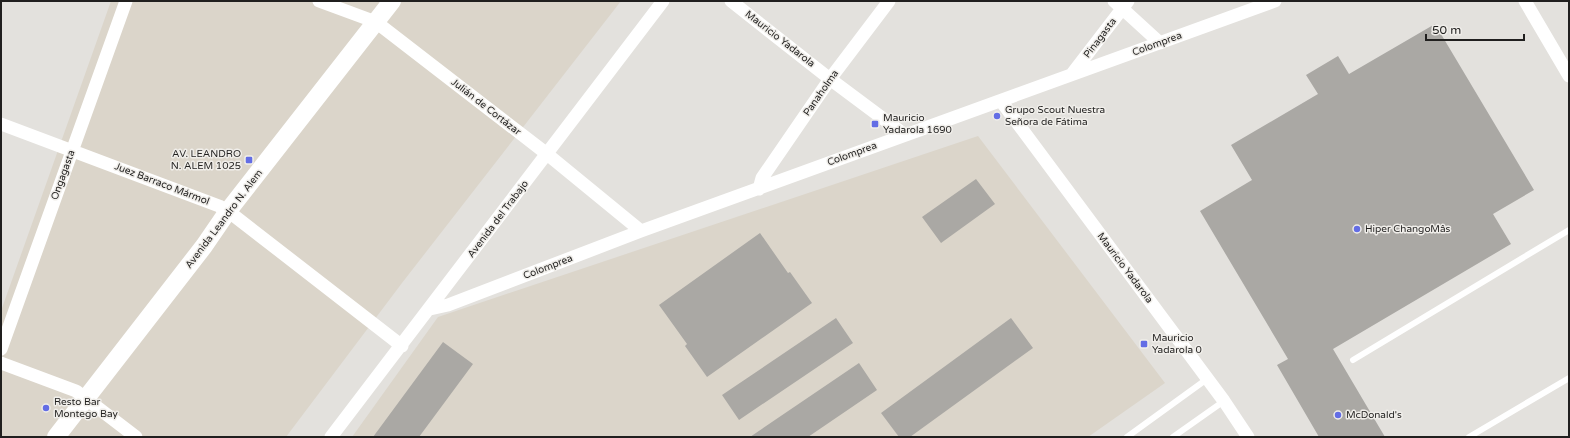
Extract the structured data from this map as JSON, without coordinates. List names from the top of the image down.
{
  "streets": {
    "main road": ["Avenida Leandro N. Alem"],
    "street": [
      "Pinagasta",
      "Mauricio Yadarola",
      "Colomprea",
      "Panaholma",
      "Julián de Cortázar",
      "Ongagasta",
      "Juez Barraco Mármol",
      "Avenida del Trabajo"
    ]
  },
  "crossings": [
    ["Pinagasta", "Colomprea"],
    ["Mauricio Yadarola", "Colomprea"],
    ["Mauricio Yadarola", "Panaholma"],
    ["Colomprea", "Panaholma"],
    ["Colomprea", "Julián de Cortázar"],
    ["Colomprea", "Avenida del Trabajo"],
    ["Julián de Cortázar", "Avenida Leandro N. Alem"],
    ["Julián de Cortázar", "Avenida del Trabajo"],
    ["Ongagasta", "Juez Barraco Mármol"],
    ["Juez Barraco Mármol", "Avenida Leandro N. Alem"],
    ["Juez Barraco Mármol", "Avenida del Trabajo"]
  ],
  "places": {
    "other": [
      "Grupo Scout Nuestra Señora de Fátima",
      "Hiper ChangoMâs",
      "Resto Bar Montego Bay",
      "McDonald's"
    ],
    "transit": ["Mauricio Yadarola 1690", "AV. LEANDRO N. ALEM 1025", "Mauricio Yadarola 0"]
  },
  "scale_bar": "50 m"
}
